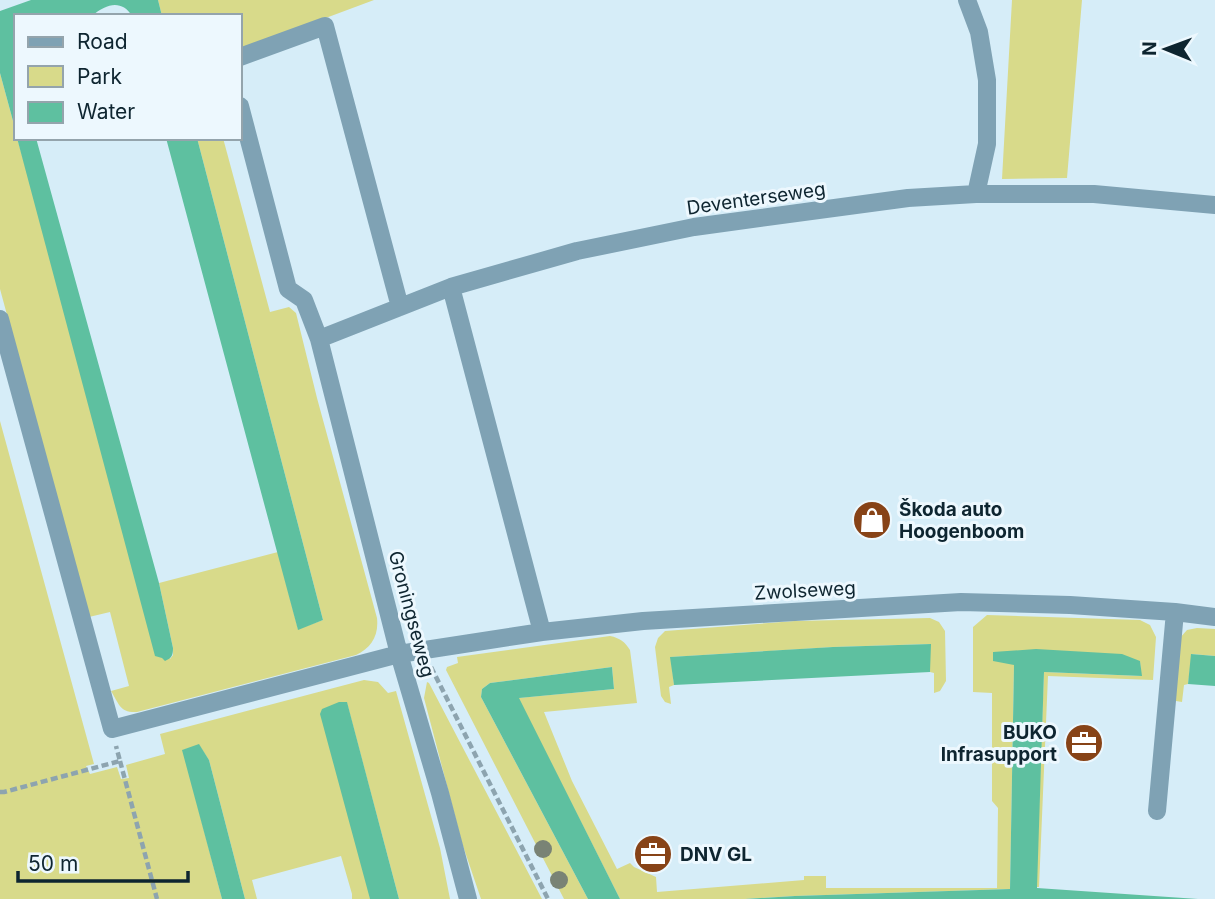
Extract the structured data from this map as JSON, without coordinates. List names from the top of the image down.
{
  "streets": {
    "street": ["Deventerseweg", "Zwolseweg", "Groningseweg"]
  },
  "crossings": [
    ["Deventerseweg", "Groningseweg"],
    ["Zwolseweg", "Groningseweg"]
  ],
  "places": {
    "shop": ["Škoda auto Hoogenboom"],
    "office": ["BUKO Infrasupport", "DNV GL"]
  },
  "legend": ["Road", "Park", "Water"],
  "scale_bar": "50 m",
  "north": "left"
}
